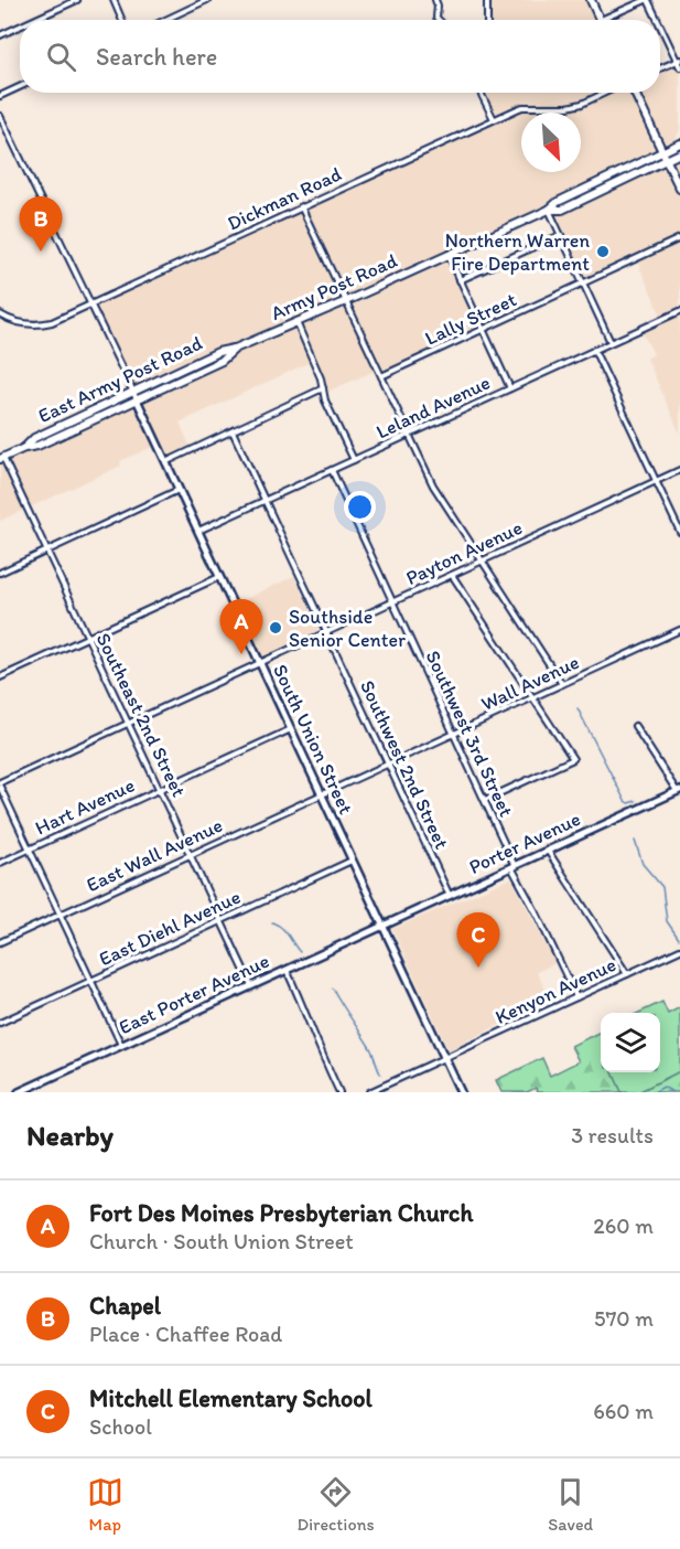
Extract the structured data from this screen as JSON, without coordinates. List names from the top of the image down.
{
  "streets": {
    "main road": ["Army Post Road", "East Army Post Road"],
    "street": [
      "Dickman Road",
      "Lally Street",
      "Leland Avenue",
      "Payton Avenue",
      "Wall Avenue",
      "Southeast 2nd Street",
      "Southwest 3rd Street",
      "South Union Street",
      "Southwest 2nd Street",
      "Hart Avenue",
      "Porter Avenue",
      "East Wall Avenue",
      "East Diehl Avenue",
      "Kenyon Avenue",
      "East Porter Avenue"
    ]
  },
  "crossings": [
    ["Army Post Road", "East Army Post Road"],
    ["Army Post Road", "South Union Street"],
    ["East Army Post Road", "Southeast 2nd Street"],
    ["East Army Post Road", "South Union Street"],
    ["Leland Avenue", "Southwest 3rd Street"],
    ["Leland Avenue", "South Union Street"],
    ["Leland Avenue", "Southwest 2nd Street"],
    ["Payton Avenue", "Southeast 2nd Street"],
    ["Payton Avenue", "Southwest 3rd Street"],
    ["Payton Avenue", "South Union Street"],
    ["Payton Avenue", "Southwest 2nd Street"],
    ["Wall Avenue", "Southwest 3rd Street"],
    ["Wall Avenue", "South Union Street"],
    ["Wall Avenue", "Southwest 2nd Street"],
    ["Wall Avenue", "East Wall Avenue"],
    ["Southeast 2nd Street", "Hart Avenue"],
    ["Southeast 2nd Street", "East Wall Avenue"],
    ["Southeast 2nd Street", "East Diehl Avenue"],
    ["Southeast 2nd Street", "East Porter Avenue"],
    ["Southwest 3rd Street", "Porter Avenue"],
    ["Southwest 3rd Street", "Kenyon Avenue"],
    ["South Union Street", "Hart Avenue"],
    ["South Union Street", "Porter Avenue"],
    ["South Union Street", "East Wall Avenue"],
    ["South Union Street", "East Diehl Avenue"],
    ["South Union Street", "Kenyon Avenue"],
    ["South Union Street", "East Porter Avenue"],
    ["Southwest 2nd Street", "Porter Avenue"],
    ["Porter Avenue", "East Porter Avenue"]
  ],
  "places": ["Northern Warren Fire Department", "Southside Senior Center"],
  "north": "bottom right",
  "page": {
    "search": "Search here",
    "pins": ["B", "A", "C"],
    "heading": ["Nearby", "3 results"],
    "list": [
      {
        "mark": "A",
        "name": "Fort Des Moines Presbyterian Church",
        "note": "Church · South Union Street",
        "value": "260 m"
      },
      {
        "mark": "B",
        "name": "Chapel",
        "note": "Place · Chaffee Road",
        "value": "570 m"
      },
      {
        "mark": "C",
        "name": "Mitchell Elementary School",
        "note": "School",
        "value": "660 m"
      }
    ],
    "nav": ["Map", "Directions", "Saved"]
  }
}
